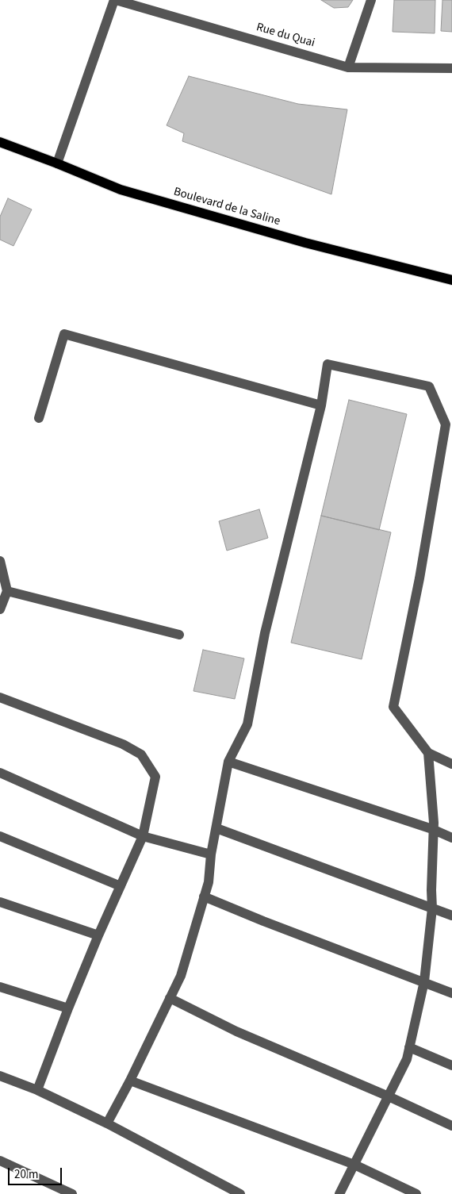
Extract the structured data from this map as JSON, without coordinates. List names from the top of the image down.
{
  "streets": {
    "main road": ["Boulevard de la Saline"],
    "street": ["Rue du Quai"]
  },
  "scale_bar": "20 m"
}
